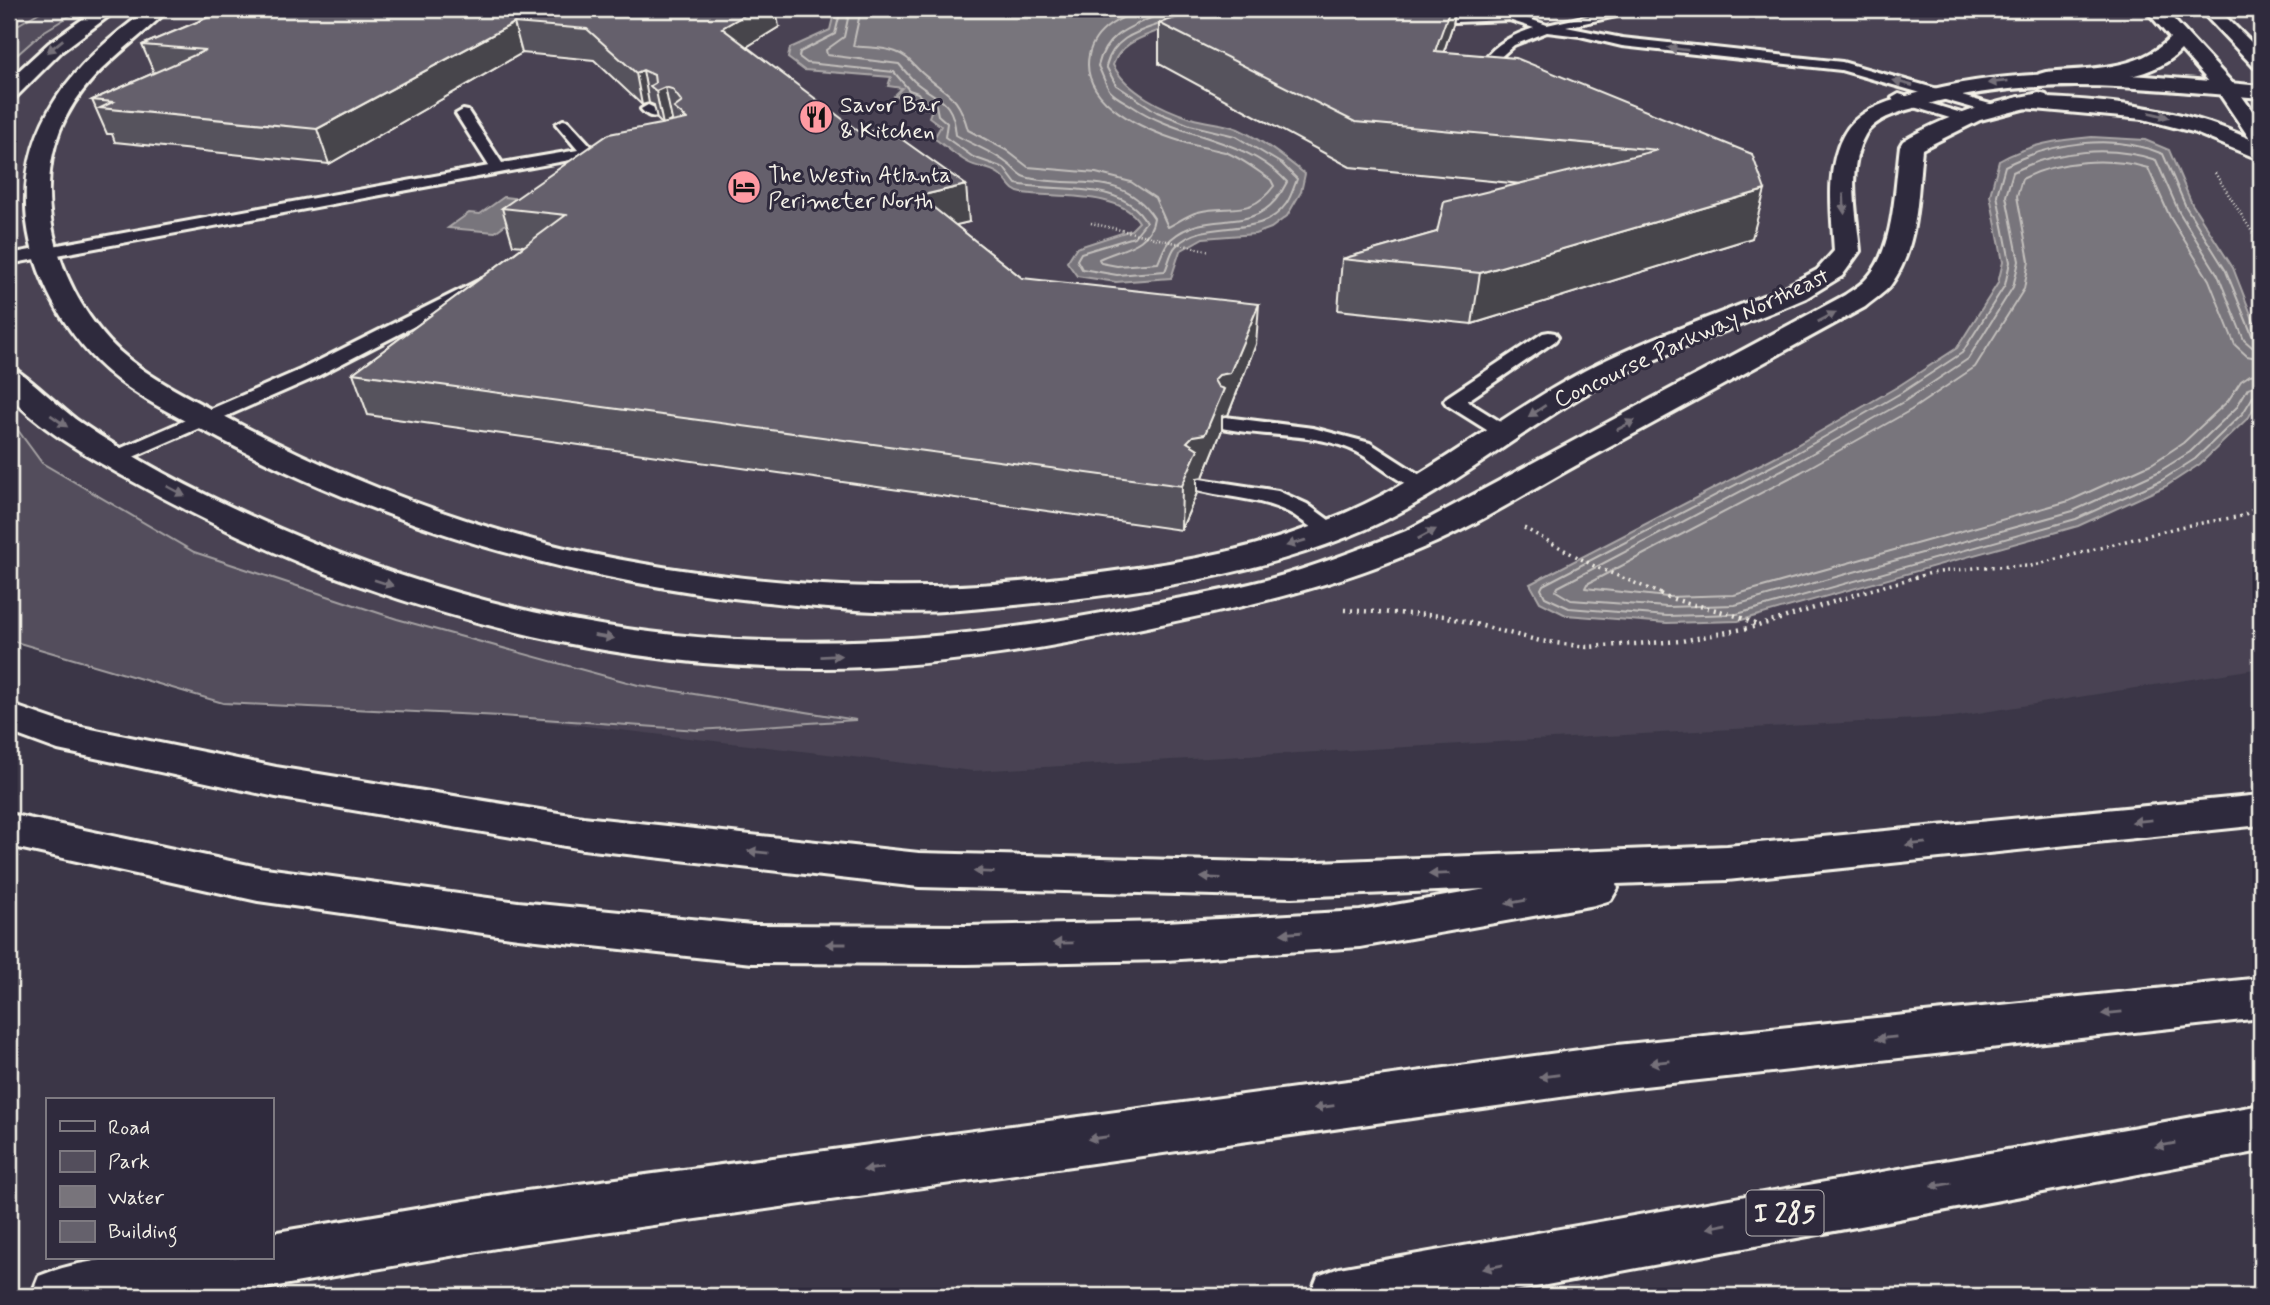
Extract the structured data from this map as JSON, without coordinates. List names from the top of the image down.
{
  "streets": {
    "main road": ["Concourse Parkway Northeast", "I 285"]
  },
  "places": {
    "restaurant": ["Savor Bar & Kitchen"],
    "hotel": ["The Westin Atlanta Perimeter North"]
  },
  "legend": [
    "Road",
    "Park",
    "Water",
    "Building"
  ]
}
